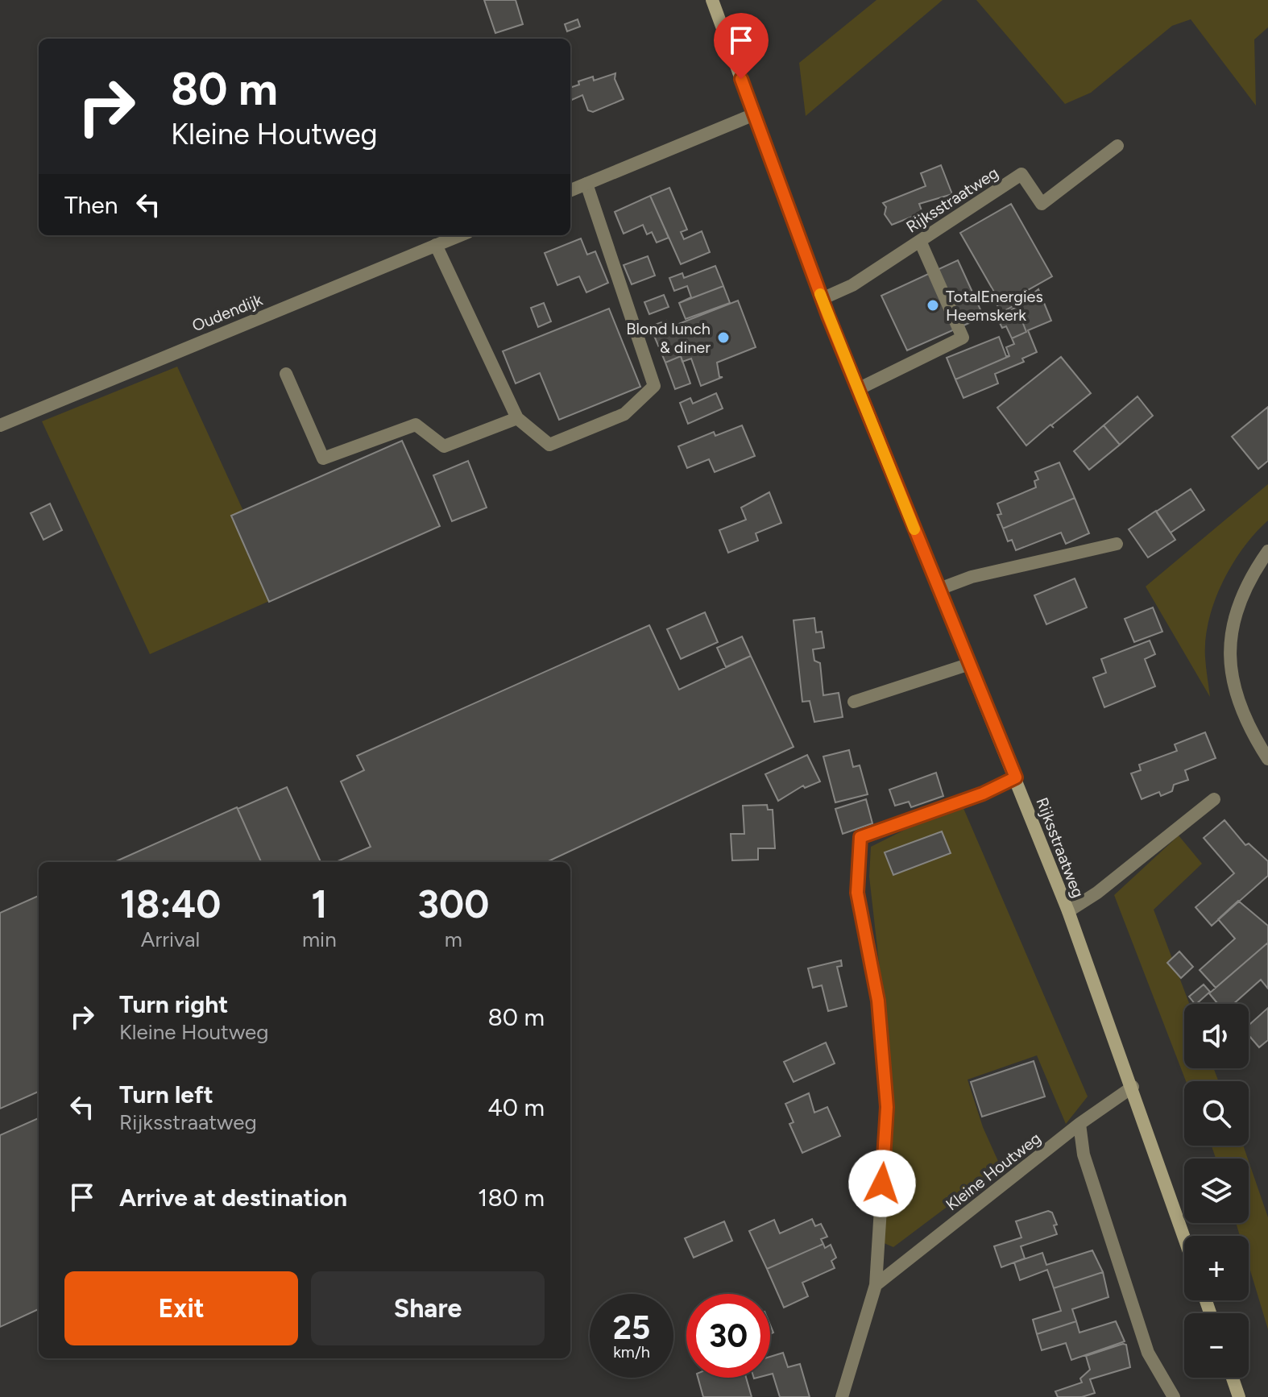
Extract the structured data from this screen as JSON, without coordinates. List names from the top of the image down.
{
  "streets": {
    "main road": ["Rijksstraatweg"],
    "street": ["Oudendijk", "Kleine Houtweg"]
  },
  "crossings": [
    ["Rijksstraatweg", "Kleine Houtweg"]
  ],
  "places": ["TotalEnergies Heemskerk", "Blond lunch & diner"],
  "page": {
    "turn": ["80 m", "Kleine Houtweg"],
    "then": "Then",
    "eta": [
      "18:40",
      "Arrival",
      "1",
      "min",
      "300",
      "m"
    ],
    "list": [
      {
        "name": "Turn right",
        "note": "Kleine Houtweg",
        "value": "80 m"
      },
      {
        "name": "Turn left",
        "note": "Rijksstraatweg",
        "value": "40 m"
      },
      {
        "name": "Arrive at destination",
        "value": "180 m"
      }
    ],
    "map_buttons": ["+", "−"],
    "buttons": ["Exit", "Share"],
    "speed": "25 km/h",
    "limit": "30"
  }
}
